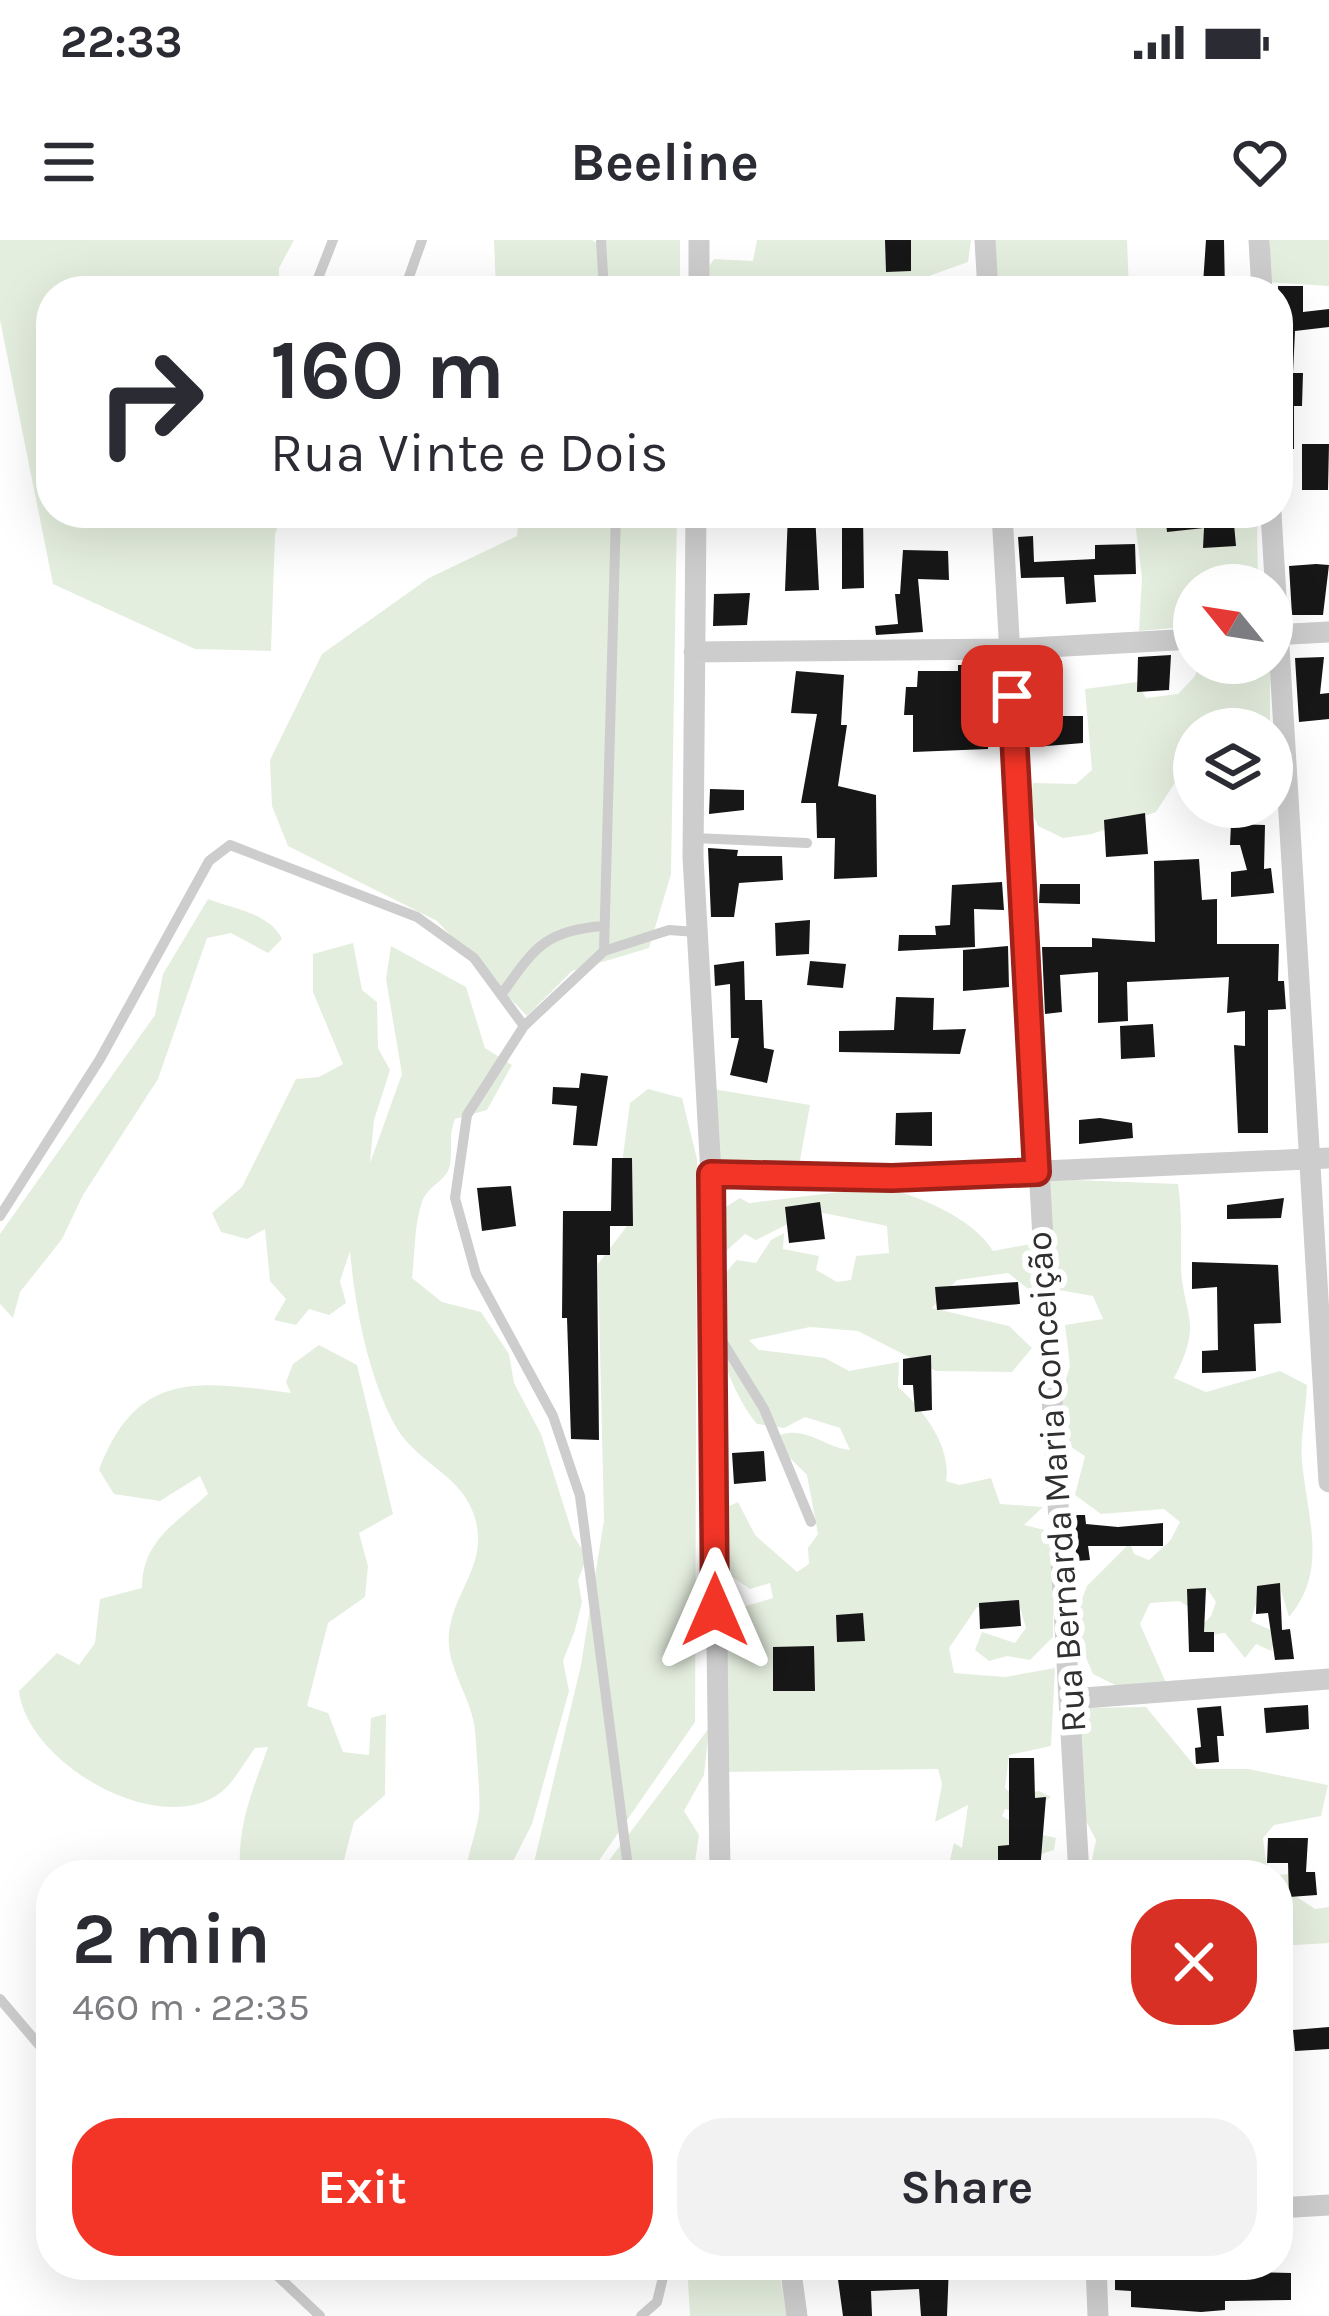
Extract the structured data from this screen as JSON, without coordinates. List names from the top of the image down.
{
  "streets": {
    "street": ["Rua Bernarda Maria Conceição"]
  },
  "north": "top left",
  "page": {
    "status": "22:33",
    "header": "Beeline",
    "turn": ["160 m", "Rua Vinte e Dois"],
    "heading": ["2 min", "460 m · 22:35"],
    "buttons": ["Exit", "Share"]
  }
}
